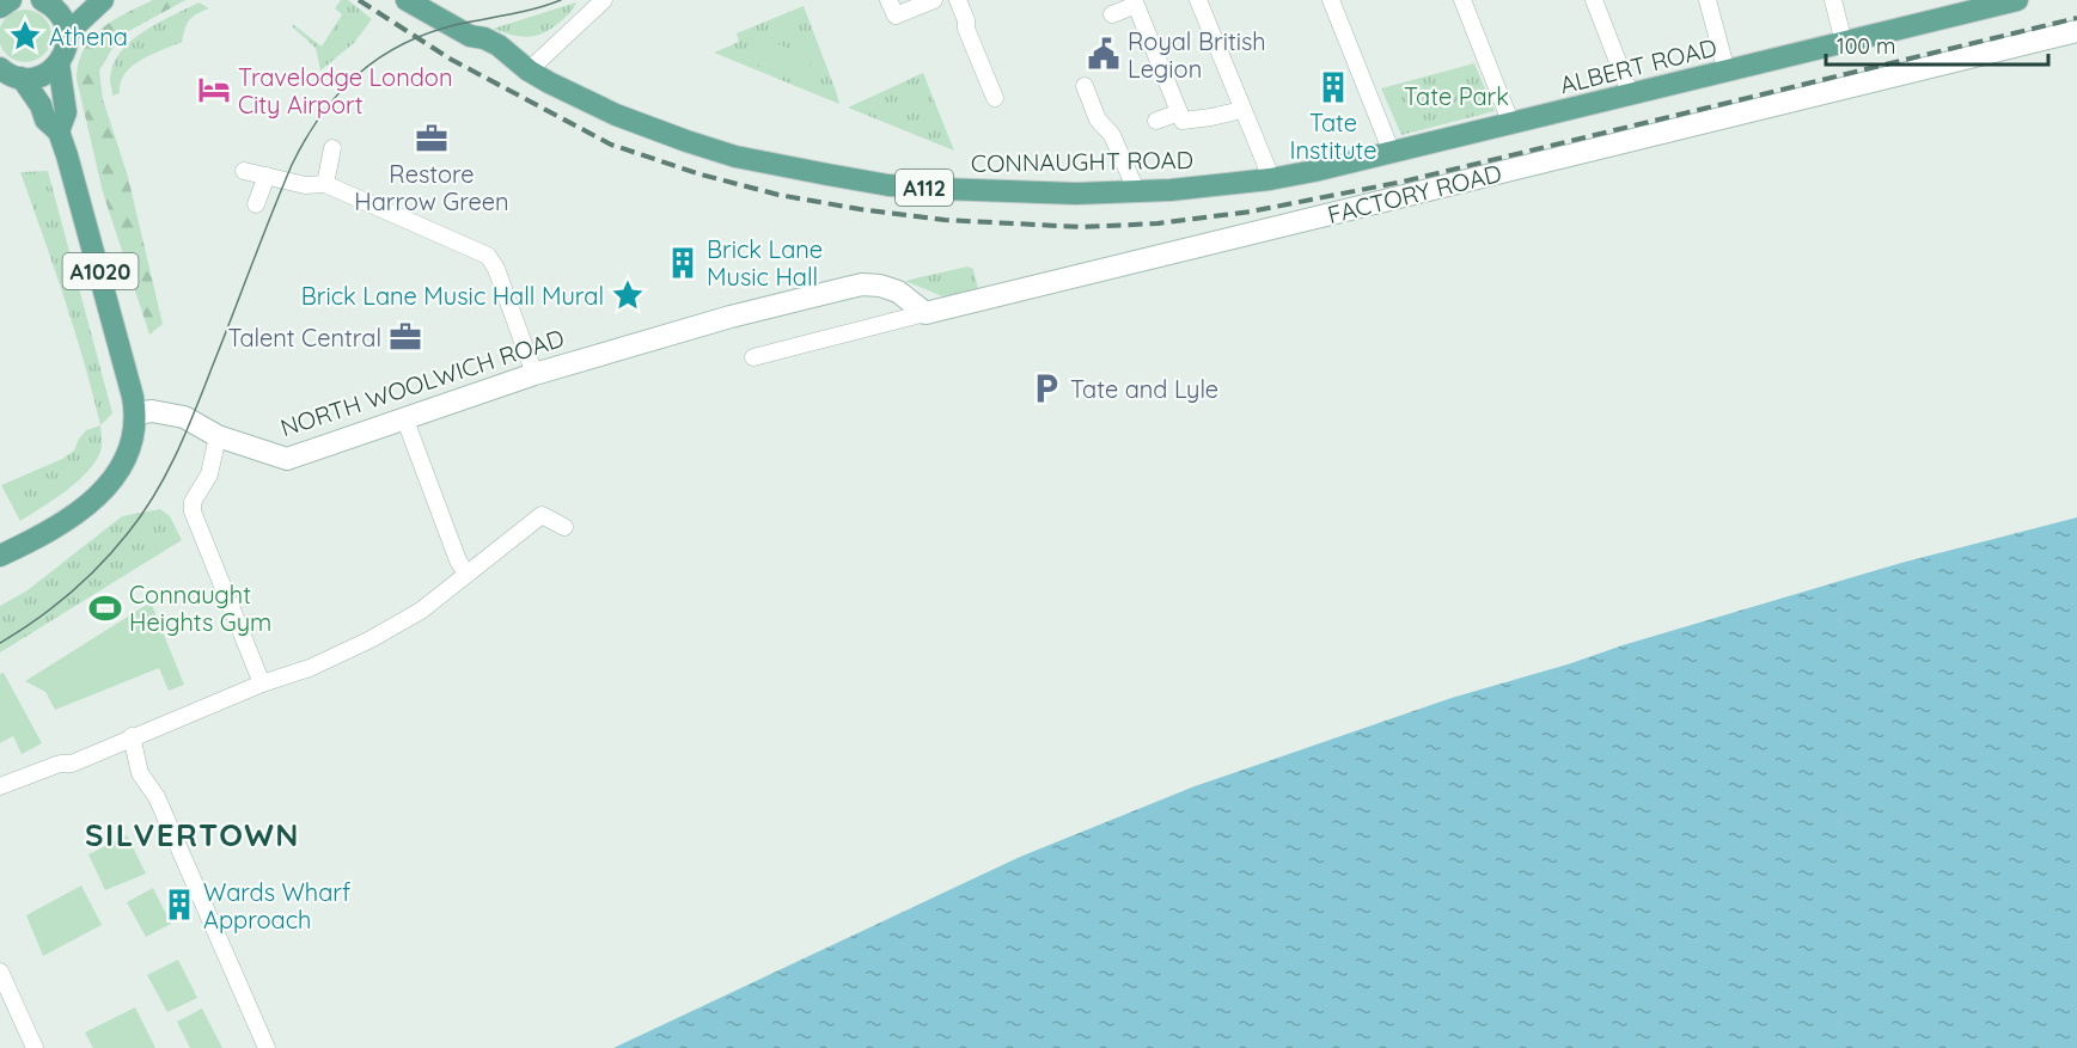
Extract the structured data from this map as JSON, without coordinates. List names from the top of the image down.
{
  "streets": {
    "main road": [
      "ALBERT ROAD",
      "CONNAUGHT ROAD",
      "A112",
      "A1020"
    ],
    "street": ["FACTORY ROAD", "NORTH WOOLWICH ROAD"]
  },
  "crossings": [
    ["ALBERT ROAD", "CONNAUGHT ROAD"],
    ["FACTORY ROAD", "NORTH WOOLWICH ROAD"],
    ["A1020", "NORTH WOOLWICH ROAD"]
  ],
  "districts": ["SILVERTOWN"],
  "parks": ["Tate Park"],
  "places": {
    "place": ["Athena", "Brick Lane Music Hall Mural"],
    "public building": ["Royal British Legion"],
    "building": ["Tate Institute", "Brick Lane Music Hall", "Wards Wharf Approach"],
    "hotel": ["Travelodge London City Airport"],
    "office": ["Restore Harrow Green", "Talent Central"],
    "parking": ["Tate and Lyle"],
    "sports": ["Connaught Heights Gym"]
  },
  "scale_bar": "100 m"
}
